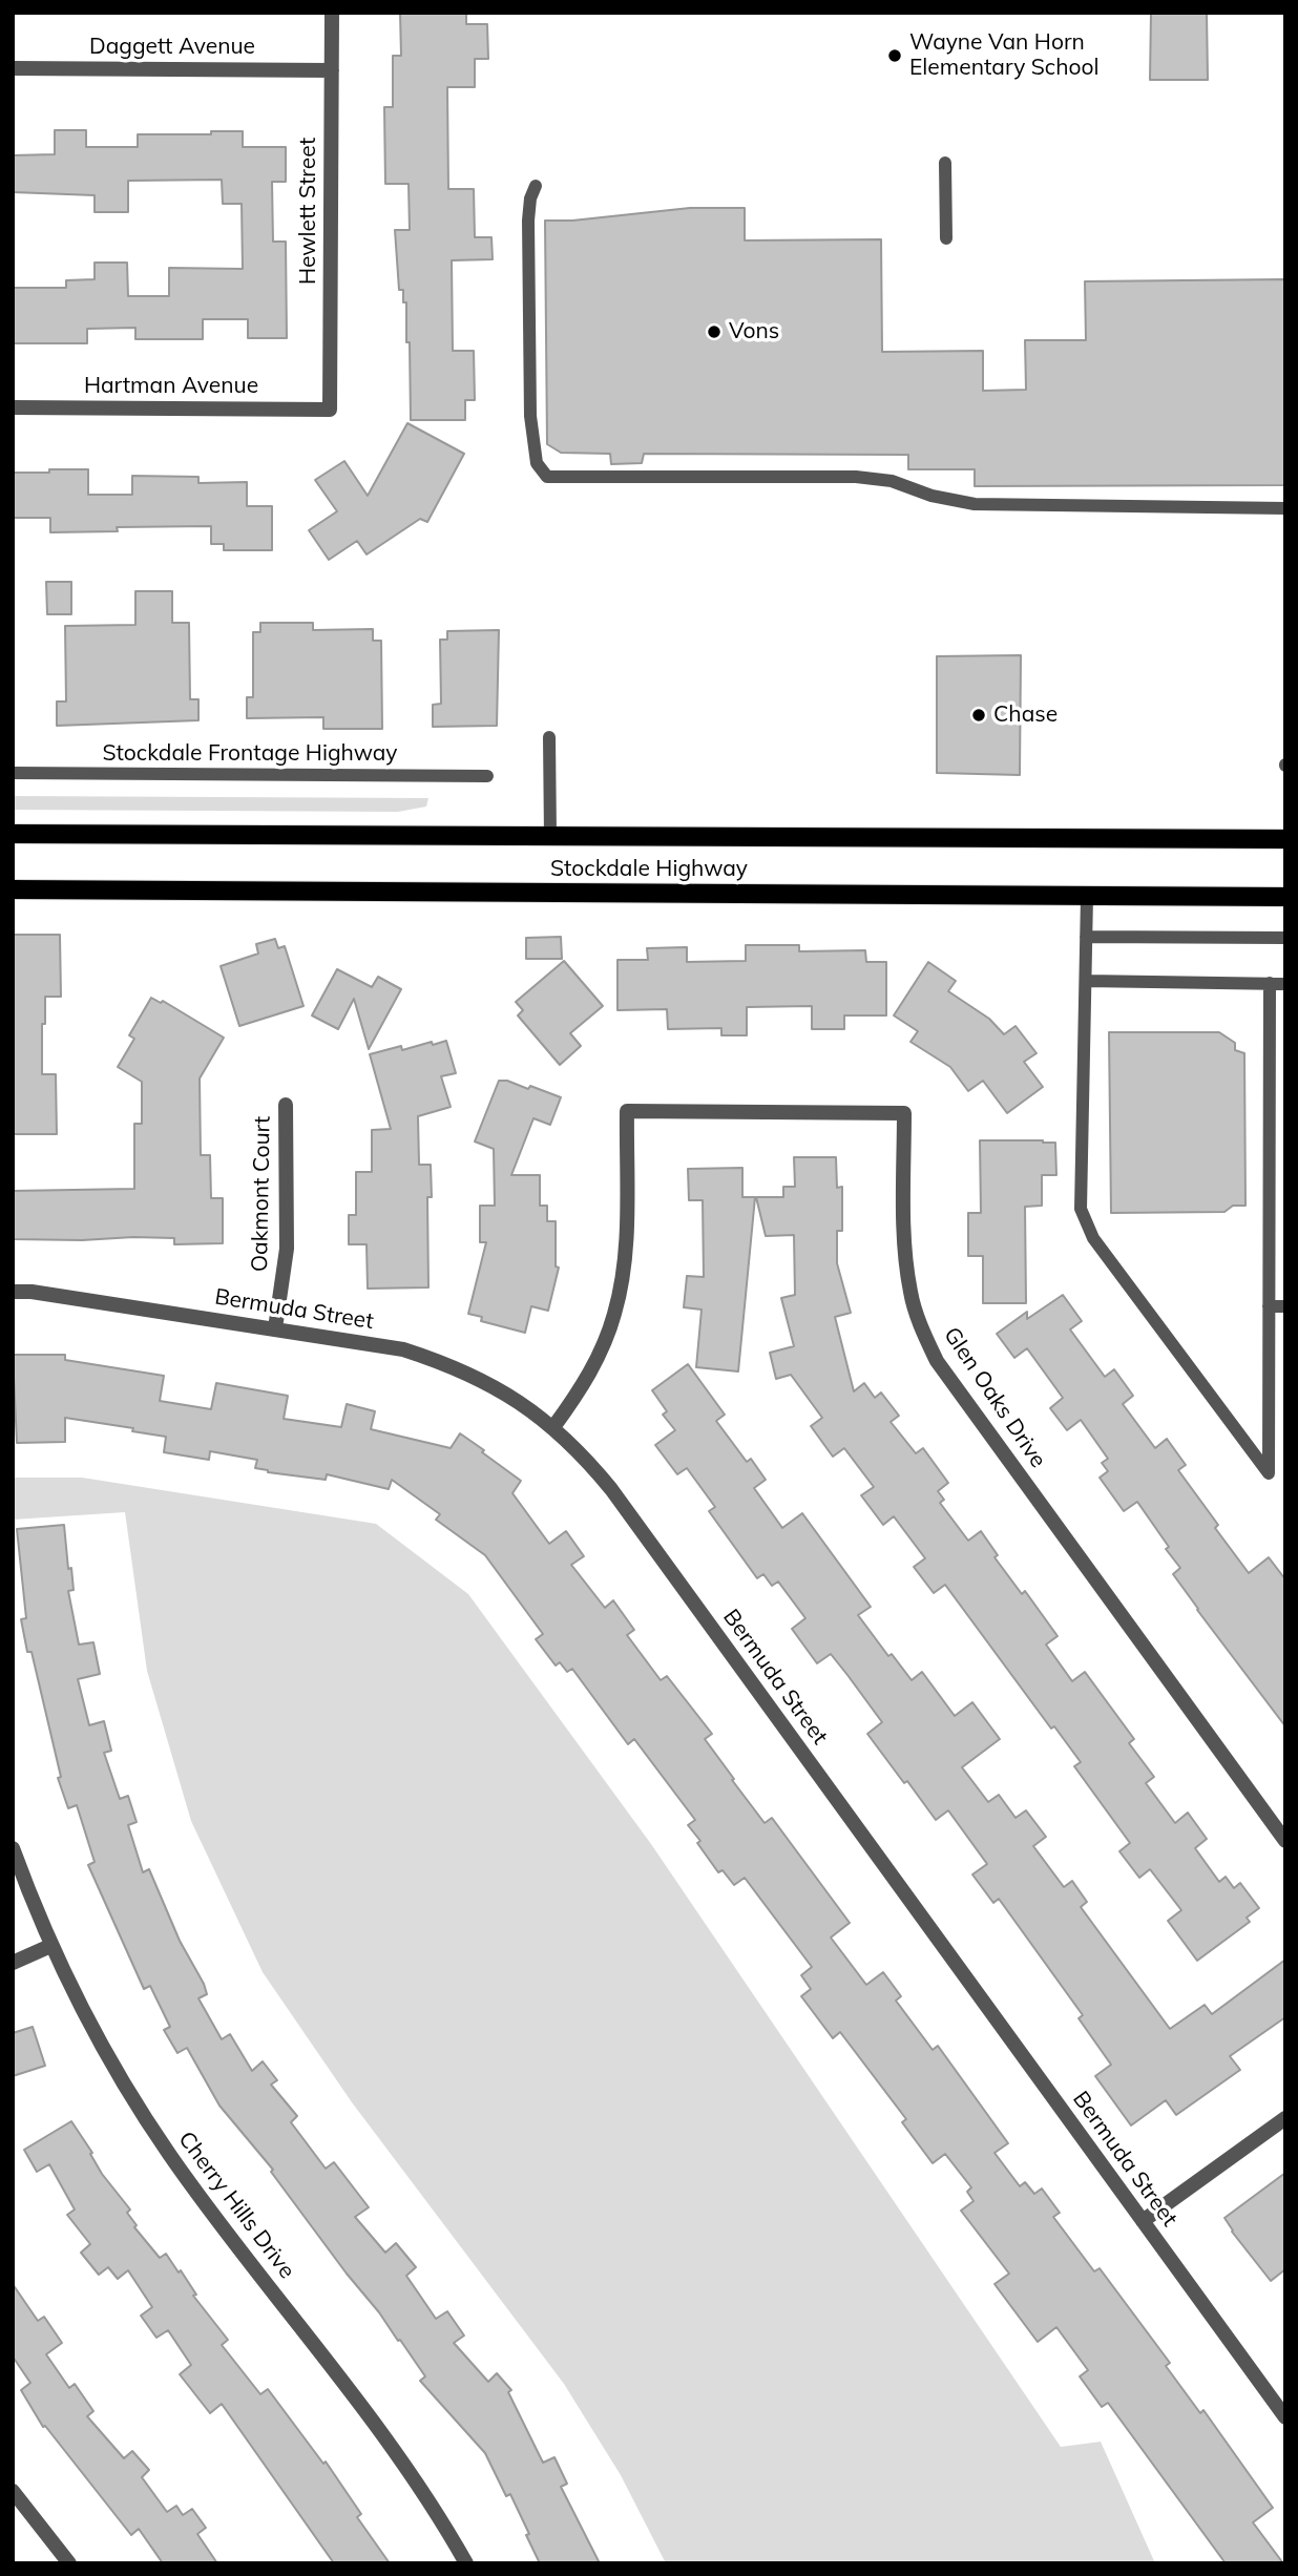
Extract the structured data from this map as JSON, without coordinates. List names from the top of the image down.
{
  "streets": {
    "main road": ["Stockdale Highway"],
    "street": [
      "Daggett Avenue",
      "Hewlett Street",
      "Hartman Avenue",
      "Oakmont Court",
      "Bermuda Street",
      "Glen Oaks Drive",
      "Cherry Hills Drive"
    ],
    "lane": ["Stockdale Frontage Highway"]
  },
  "crossings": [
    ["Daggett Avenue", "Hewlett Street"],
    ["Hewlett Street", "Hartman Avenue"],
    ["Oakmont Court", "Bermuda Street"],
    ["Bermuda Street", "Glen Oaks Drive"]
  ],
  "places": ["Wayne Van Horn Elementary School", "Vons", "Chase"]
}
